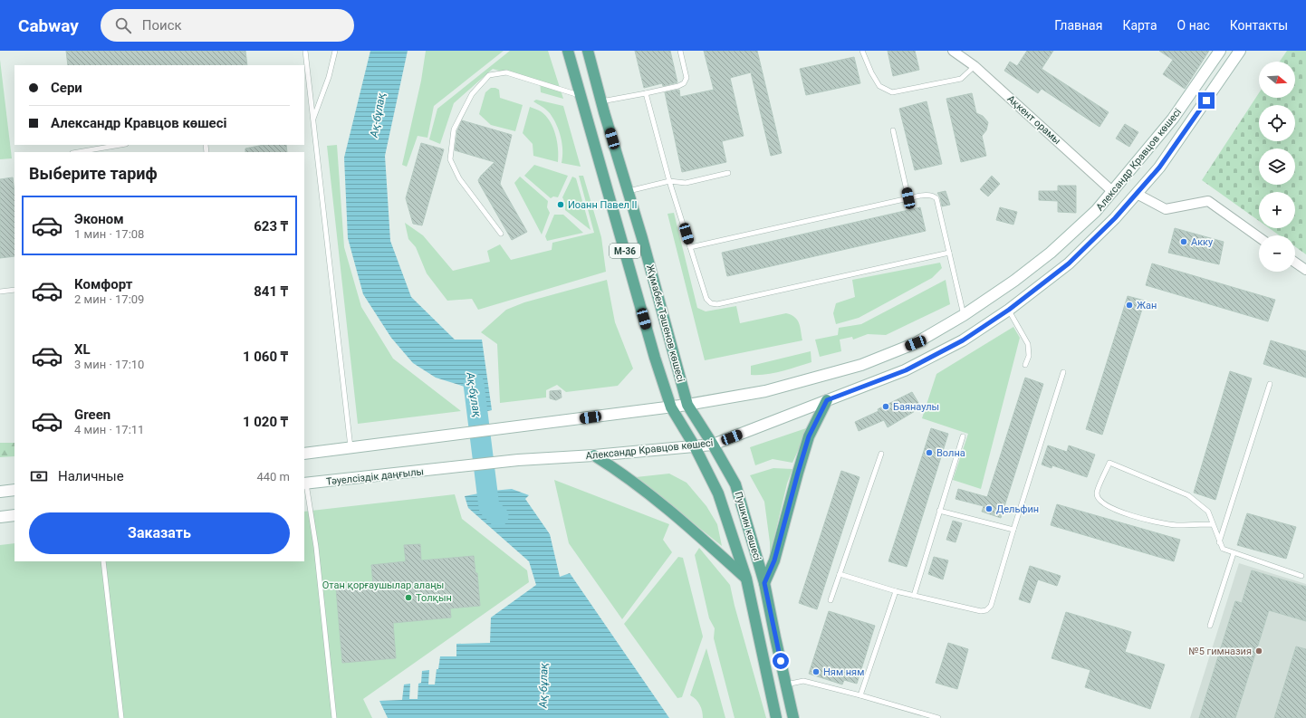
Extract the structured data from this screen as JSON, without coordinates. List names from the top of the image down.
{
  "streets": {
    "main road": [
      "Александр Кравцов көшесі",
      "M-36",
      "Жұмабек Тәшенов көшесі",
      "Тәуелсіздік даңғылы",
      "Пушкин көшесі"
    ],
    "street": ["Ақкент орамы"]
  },
  "crossings": [
    ["Ақкент орамы", "Александр Кравцов көшесі"],
    ["Александр Кравцов көшесі", "Жұмабек Тәшенов көшесі"],
    ["Александр Кравцов көшесі", "Тәуелсіздік даңғылы"],
    ["Александр Кравцов көшесі", "Пушкин көшесі"],
    ["Жұмабек Тәшенов көшесі", "Пушкин көшесі"]
  ],
  "water": ["Ақ-бұлақ"],
  "parks": ["Отан қорғаушылар алаңы"],
  "places": [
    "Иоанн Павел II",
    "Акку",
    "Жан",
    "Баянаулы",
    "Волна",
    "Дельфин",
    "Толқын",
    "№5 гимназия",
    "Ням ням"
  ],
  "north": "right",
  "page": {
    "header": "Cabway",
    "search": "Поиск",
    "nav": [
      "Главная",
      "Карта",
      "О нас",
      "Контакты"
    ],
    "map_buttons": ["+", "−"],
    "banner": ["Сери", "Александр Кравцов көшесі"],
    "heading": "Выберите тариф",
    "list": [
      {
        "name": "Эконом",
        "note": "1 мин · 17:08",
        "value": "623 ₸"
      },
      {
        "name": "Комфорт",
        "note": "2 мин · 17:09",
        "value": "841 ₸"
      },
      {
        "name": "XL",
        "note": "3 мин · 17:10",
        "value": "1 060 ₸"
      },
      {
        "name": "Green",
        "note": "4 мин · 17:11",
        "value": "1 020 ₸"
      }
    ],
    "pay": ["Наличные", "440 m"],
    "buttons": "Заказать"
  }
}
